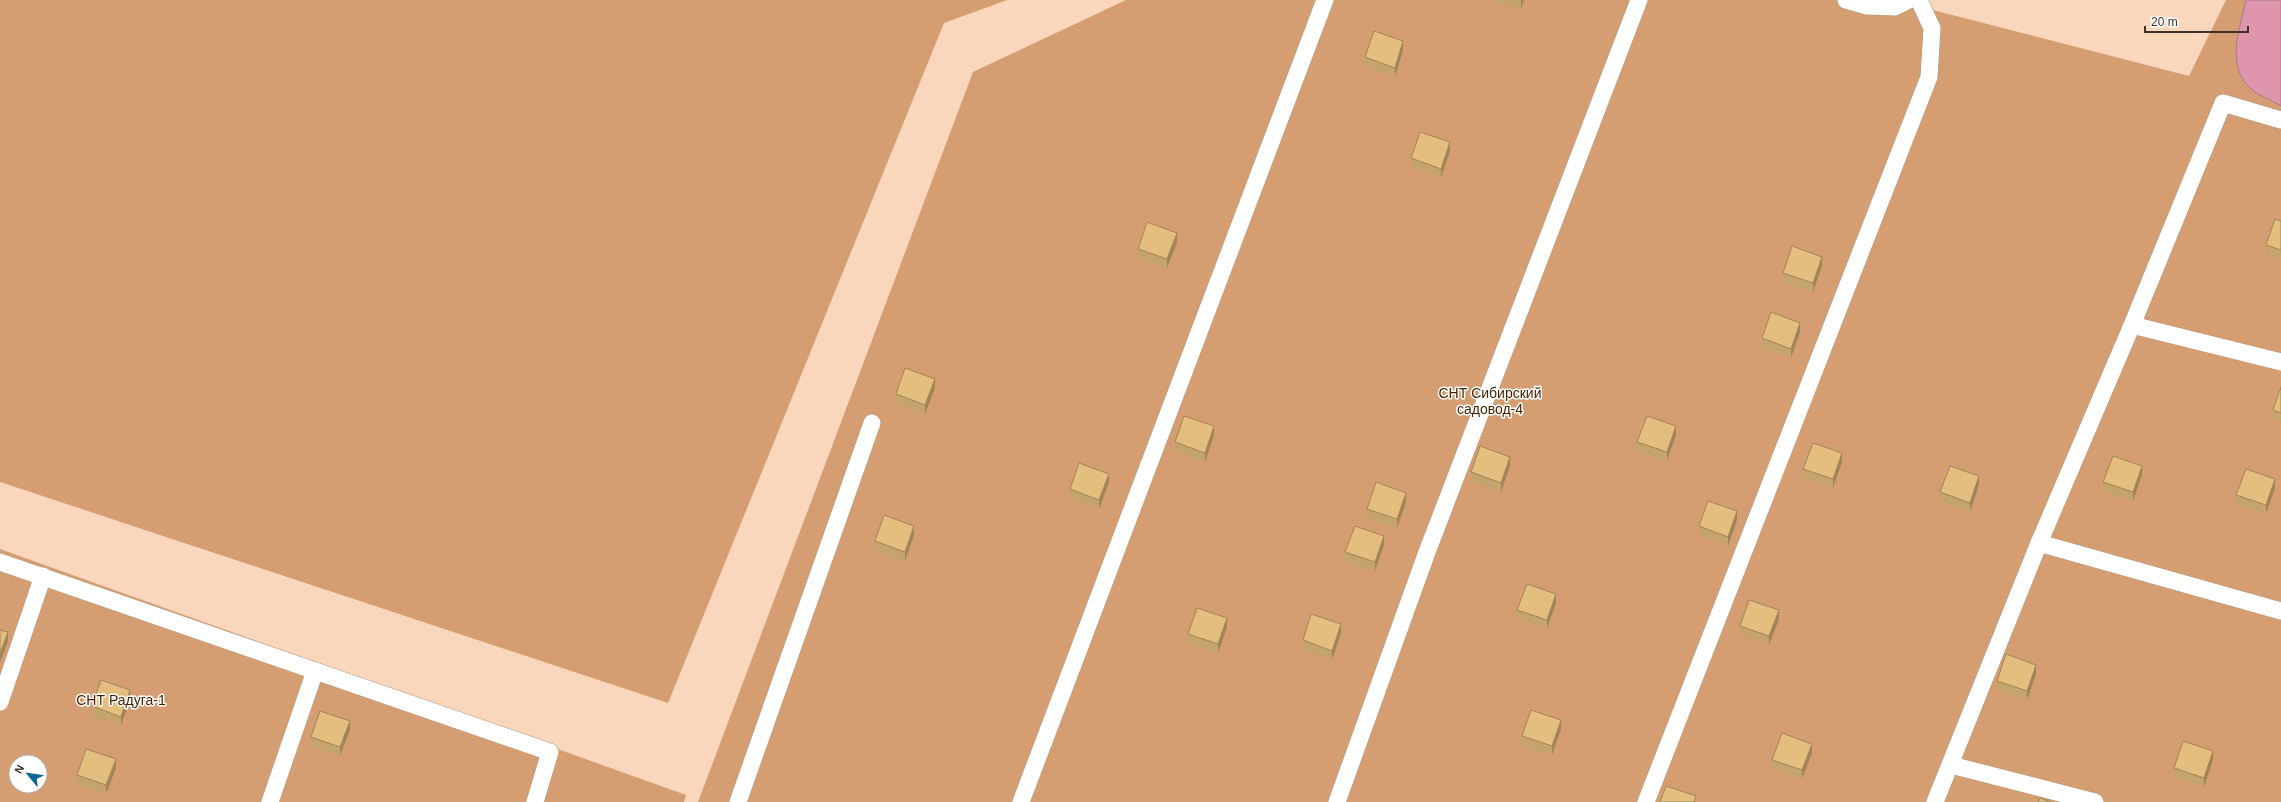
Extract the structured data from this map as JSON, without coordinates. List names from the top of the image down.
{
  "parks": ["СНТ Сибирский садовод-4", "СНТ Радуга-1"],
  "scale_bar": "20 m",
  "north": "top left"
}
